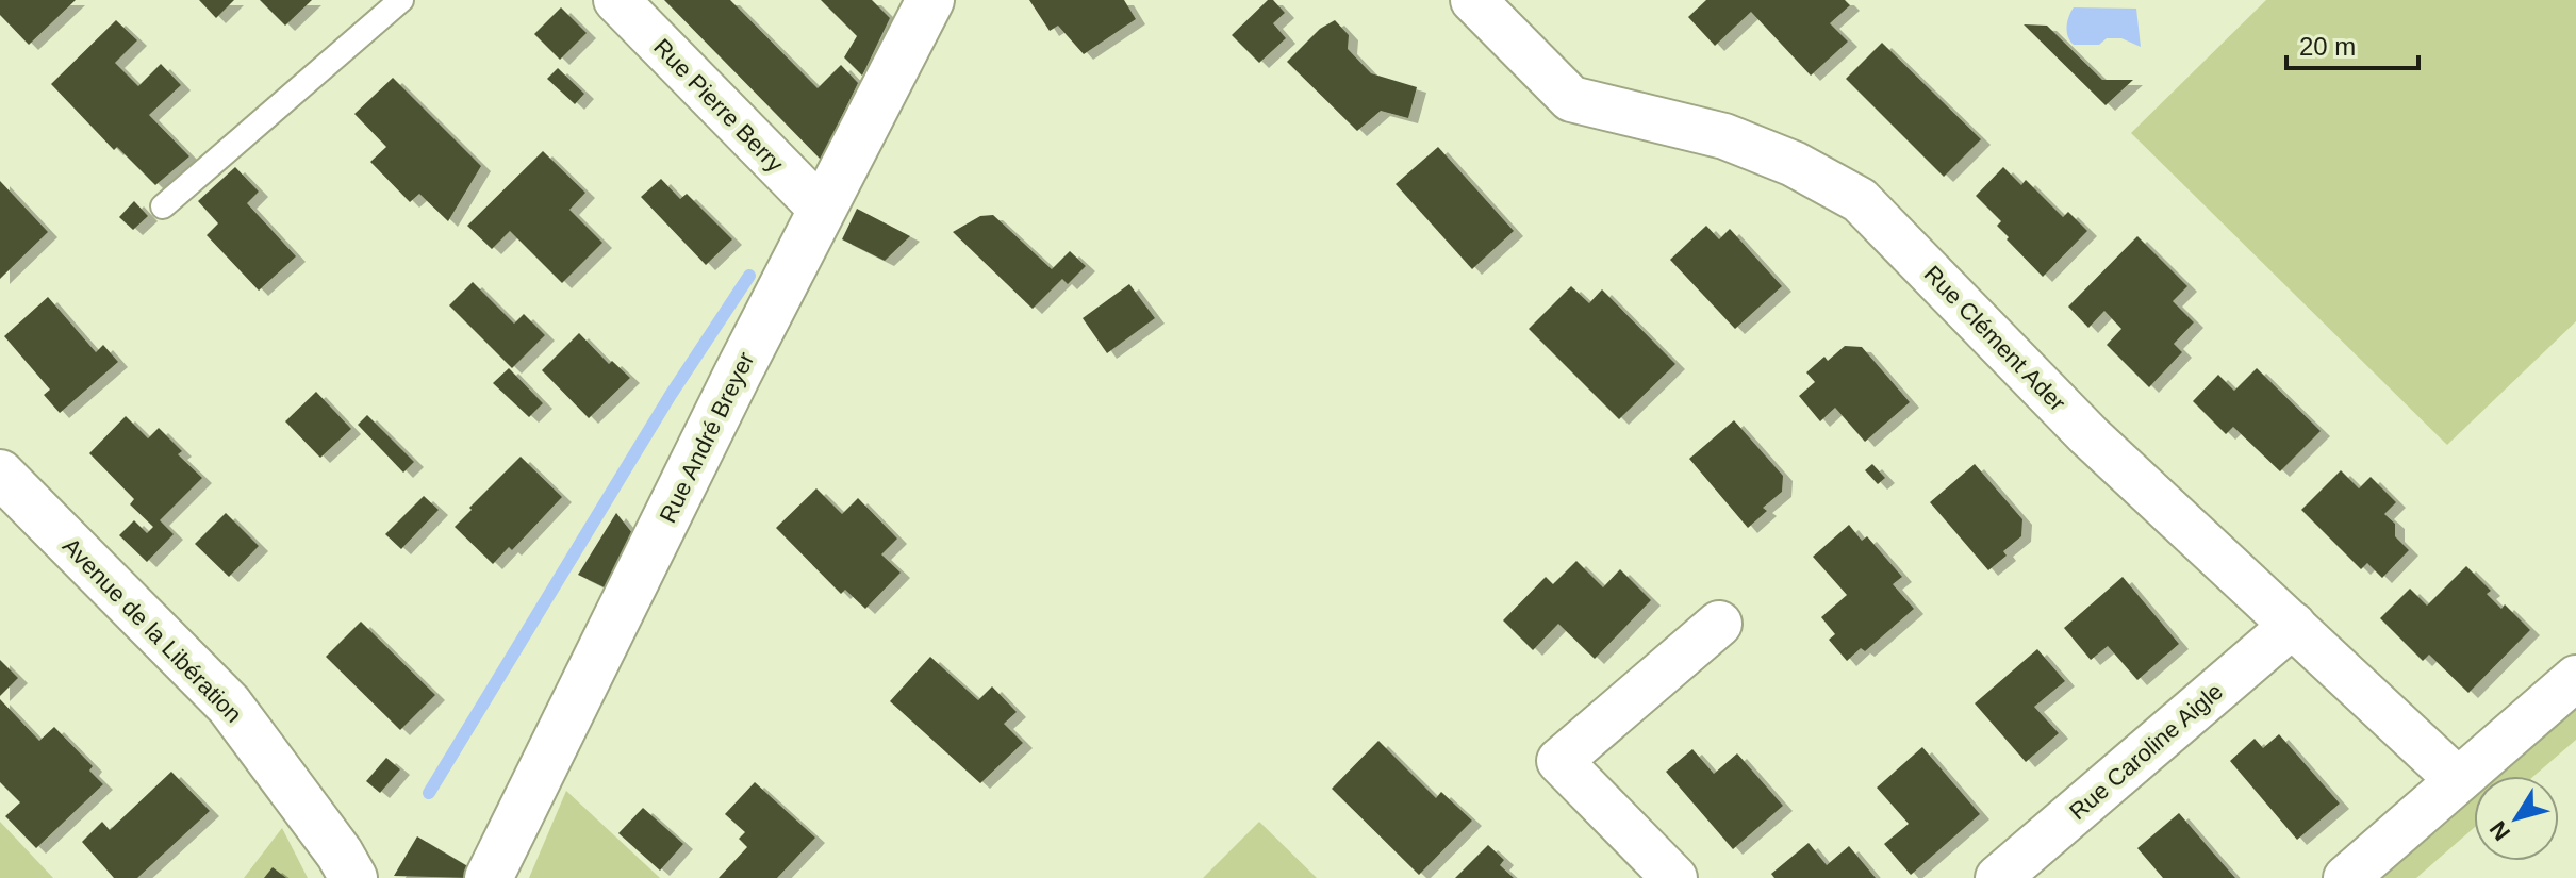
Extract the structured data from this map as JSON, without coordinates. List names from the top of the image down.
{
  "streets": {
    "street": [
      "Rue Pierre Berry",
      "Rue Clément Ader",
      "Rue André Breyer",
      "Avenue de la Libération",
      "Rue Caroline Aigle"
    ]
  },
  "crossings": [
    ["Rue Pierre Berry", "Rue André Breyer"],
    ["Rue Clément Ader", "Rue Caroline Aigle"]
  ],
  "scale_bar": "20 m",
  "north": "bottom left"
}
